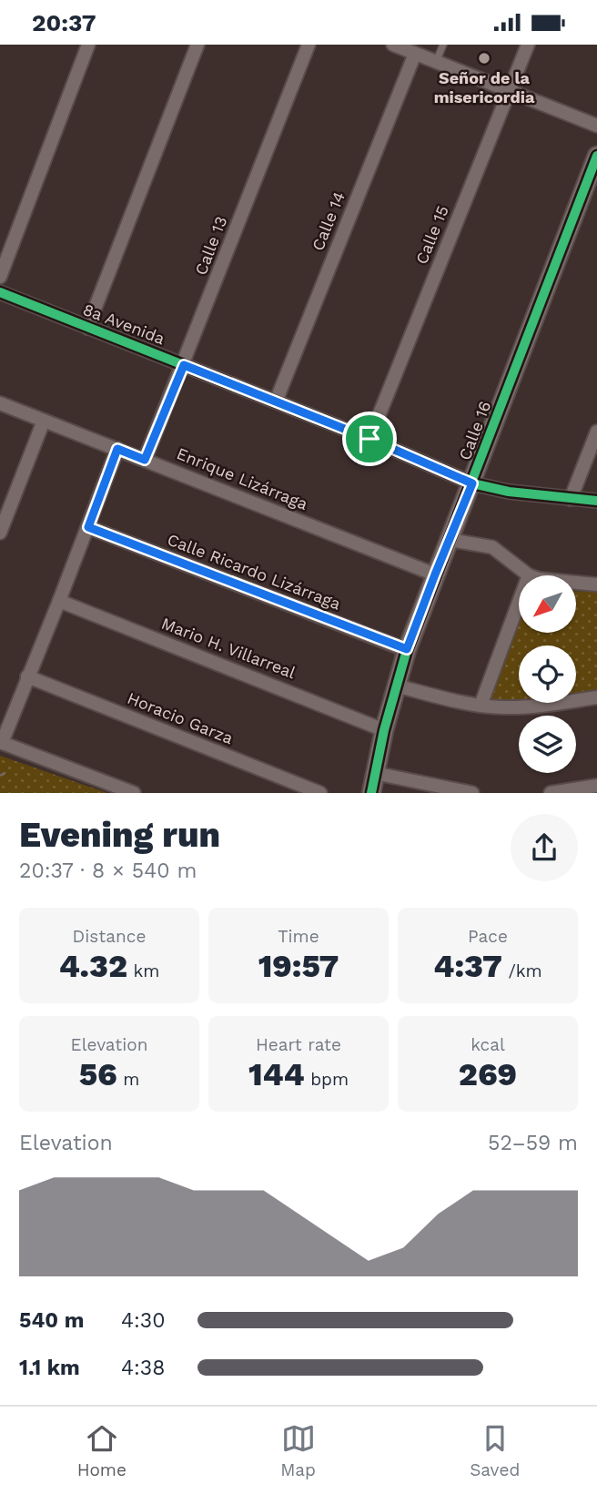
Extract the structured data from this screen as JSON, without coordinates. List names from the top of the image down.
{
  "streets": {
    "street": [
      "Calle 14",
      "Calle 15",
      "Calle 13",
      "8a Avenida",
      "Calle 16",
      "Enrique Lizárraga",
      "Calle Ricardo Lizárraga",
      "Mario H. Villarreal",
      "Horacio Garza"
    ]
  },
  "crossings": [
    ["Calle 14", "8a Avenida"],
    ["Calle 15", "8a Avenida"],
    ["Calle 13", "8a Avenida"],
    ["Calle 13", "Enrique Lizárraga"],
    ["8a Avenida", "Calle 16"],
    ["Calle 16", "Enrique Lizárraga"],
    ["Calle 16", "Calle Ricardo Lizárraga"],
    ["Calle 16", "Mario H. Villarreal"]
  ],
  "places": ["Señor de la misericordia"],
  "north": "bottom left",
  "page": {
    "status": "20:37",
    "heading": ["Evening run", "20:37 · 8 × 540 m"],
    "stats": [
      ["Distance", "4.32 km"],
      ["Time", "19:57"],
      ["Pace", "4:37 /km"],
      ["Elevation", "56 m"],
      ["Heart rate", "144 bpm"],
      ["kcal", "269"]
    ],
    "chart": ["Elevation", "52–59 m"],
    "list": [
      {
        "name": "540 m",
        "note": "4:30"
      },
      {
        "name": "1.1 km",
        "note": "4:38"
      }
    ],
    "tabs": ["Home", "Map", "Saved"]
  }
}
